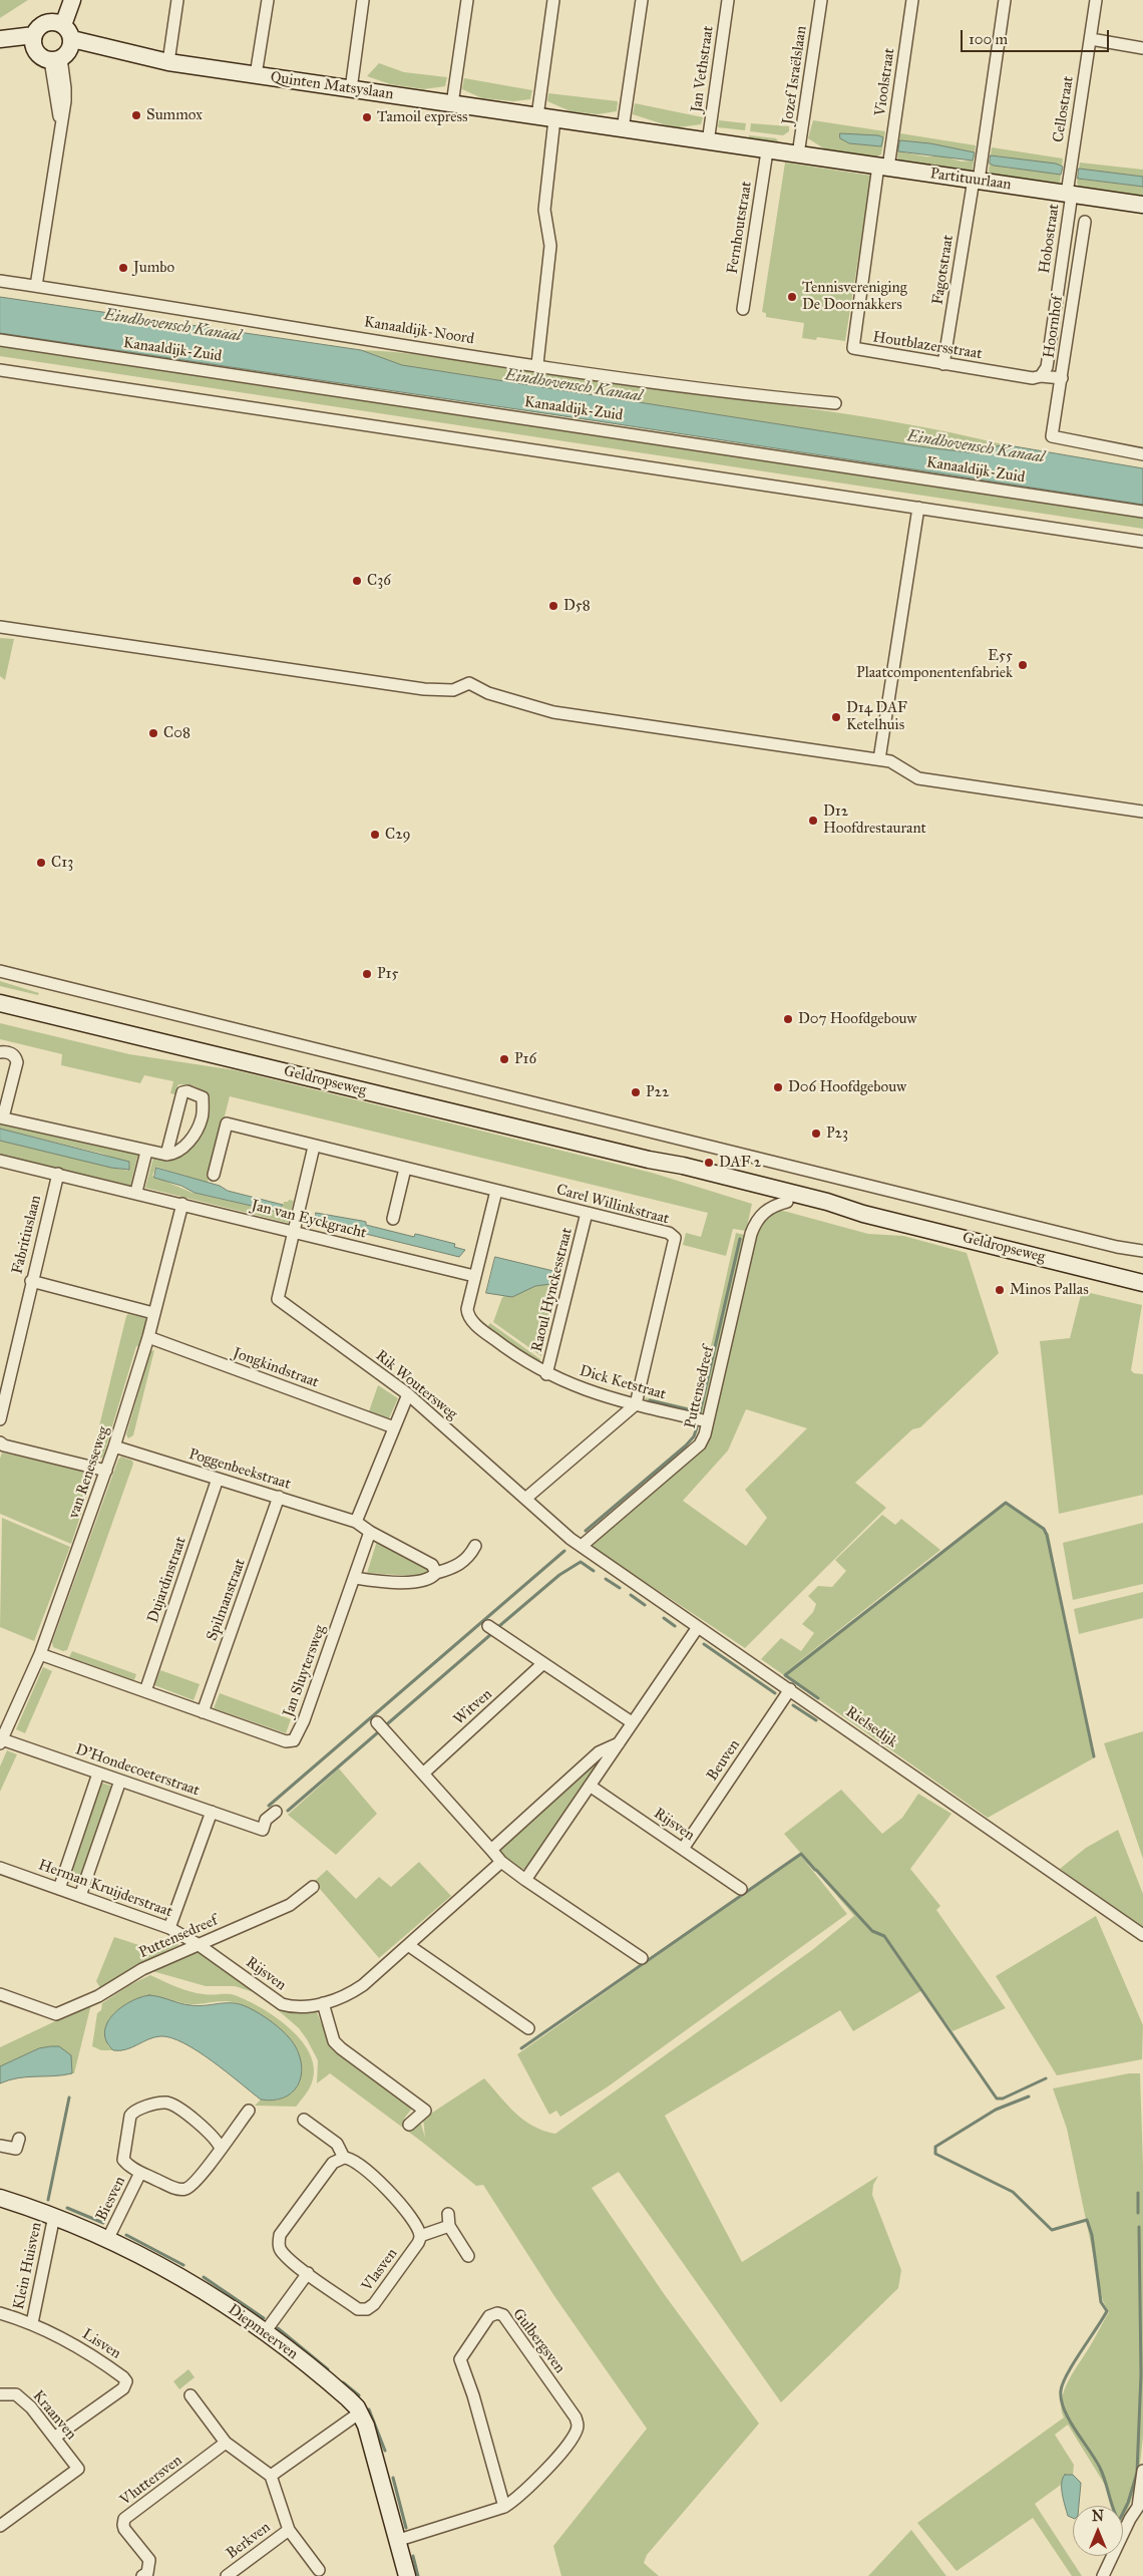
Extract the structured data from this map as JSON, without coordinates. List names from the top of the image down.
{
  "streets": {
    "street": [
      "Jan Vethstraat",
      "Jozef Israëlslaan",
      "Vioolstraat",
      "Quinten Matsyslaan",
      "Cellostraat",
      "Partituurlaan",
      "Fernhoutstraat",
      "Hobostraat",
      "Fagotstraat",
      "Hoornhof",
      "Kanaaldijk-Noord",
      "Houtblazersstraat",
      "Kanaaldijk-Zuid",
      "Geldropseweg",
      "Carel Willinkstraat",
      "Jan van Eyckgracht",
      "Fabritiuslaan",
      "Raoul Hynckesstraat",
      "Jongkindstraat",
      "Dick Ketstraat",
      "Rik Woutersweg",
      "Puttensedreef",
      "Poggenbeekstraat",
      "van Renesseweg",
      "Dujardinstraat",
      "Spilmanstraat",
      "Jan Sluytersweg",
      "Witven",
      "Rielsedijk",
      "Beuven",
      "D'Hondecoeterstraat",
      "Rijsven",
      "Herman Kruijderstraat",
      "Biesven",
      "Klein Huisven",
      "Vlasven",
      "Diepmeerven",
      "Gulbergsven",
      "Lisven",
      "Kraanven",
      "Vluttersven",
      "Berkven"
    ]
  },
  "crossings": [
    ["Jan Vethstraat", "Quinten Matsyslaan"],
    ["Jozef Israëlslaan", "Quinten Matsyslaan"],
    ["Jozef Israëlslaan", "Partituurlaan"],
    ["Vioolstraat", "Partituurlaan"],
    ["Vioolstraat", "Houtblazersstraat"],
    ["Quinten Matsyslaan", "Partituurlaan"],
    ["Quinten Matsyslaan", "Fernhoutstraat"],
    ["Cellostraat", "Partituurlaan"],
    ["Cellostraat", "Hobostraat"],
    ["Partituurlaan", "Hobostraat"],
    ["Partituurlaan", "Fagotstraat"],
    ["Partituurlaan", "Houtblazersstraat"],
    ["Hobostraat", "Houtblazersstraat"],
    ["Fagotstraat", "Houtblazersstraat"],
    ["Hoornhof", "Houtblazersstraat"],
    ["Geldropseweg", "Puttensedreef"],
    ["Carel Willinkstraat", "Raoul Hynckesstraat"],
    ["Carel Willinkstraat", "Dick Ketstraat"],
    ["Jan van Eyckgracht", "Fabritiuslaan"],
    ["Jan van Eyckgracht", "Dick Ketstraat"],
    ["Jan van Eyckgracht", "Rik Woutersweg"],
    ["Jan van Eyckgracht", "van Renesseweg"],
    ["Raoul Hynckesstraat", "Dick Ketstraat"],
    ["Jongkindstraat", "van Renesseweg"],
    ["Dick Ketstraat", "Puttensedreef"],
    ["Rik Woutersweg", "Puttensedreef"],
    ["Rik Woutersweg", "Rielsedijk"],
    ["Puttensedreef", "Rielsedijk"],
    ["Puttensedreef", "Rijsven"],
    ["Puttensedreef", "Herman Kruijderstraat"],
    ["Poggenbeekstraat", "van Renesseweg"],
    ["Poggenbeekstraat", "Dujardinstraat"],
    ["Poggenbeekstraat", "Spilmanstraat"],
    ["van Renesseweg", "Jan Sluytersweg"],
    ["van Renesseweg", "D'Hondecoeterstraat"],
    ["Dujardinstraat", "Jan Sluytersweg"],
    ["Spilmanstraat", "Jan Sluytersweg"],
    ["Rielsedijk", "Beuven"],
    ["Beuven", "Rijsven"],
    ["Rijsven", "Herman Kruijderstraat"],
    ["Biesven", "Diepmeerven"],
    ["Klein Huisven", "Diepmeerven"],
    ["Klein Huisven", "Lisven"],
    ["Diepmeerven", "Gulbergsven"],
    ["Lisven", "Kraanven"]
  ],
  "water": ["Eindhovensch Kanaal"],
  "places": [
    "Summox",
    "Tamoil express",
    "Jumbo",
    "Tennisvereniging De Doornakkers",
    "C36",
    "D58",
    "E55 Plaatcomponentenfabriek",
    "D14 DAF Ketelhuis",
    "C08",
    "D12 Hoofdrestaurant",
    "C29",
    "C13",
    "P15",
    "D07 Hoofdgebouw",
    "P16",
    "D06 Hoofdgebouw",
    "P22",
    "P23",
    "DAF 2",
    "Minos Pallas"
  ],
  "scale_bar": "100 m",
  "north": "top"
}
